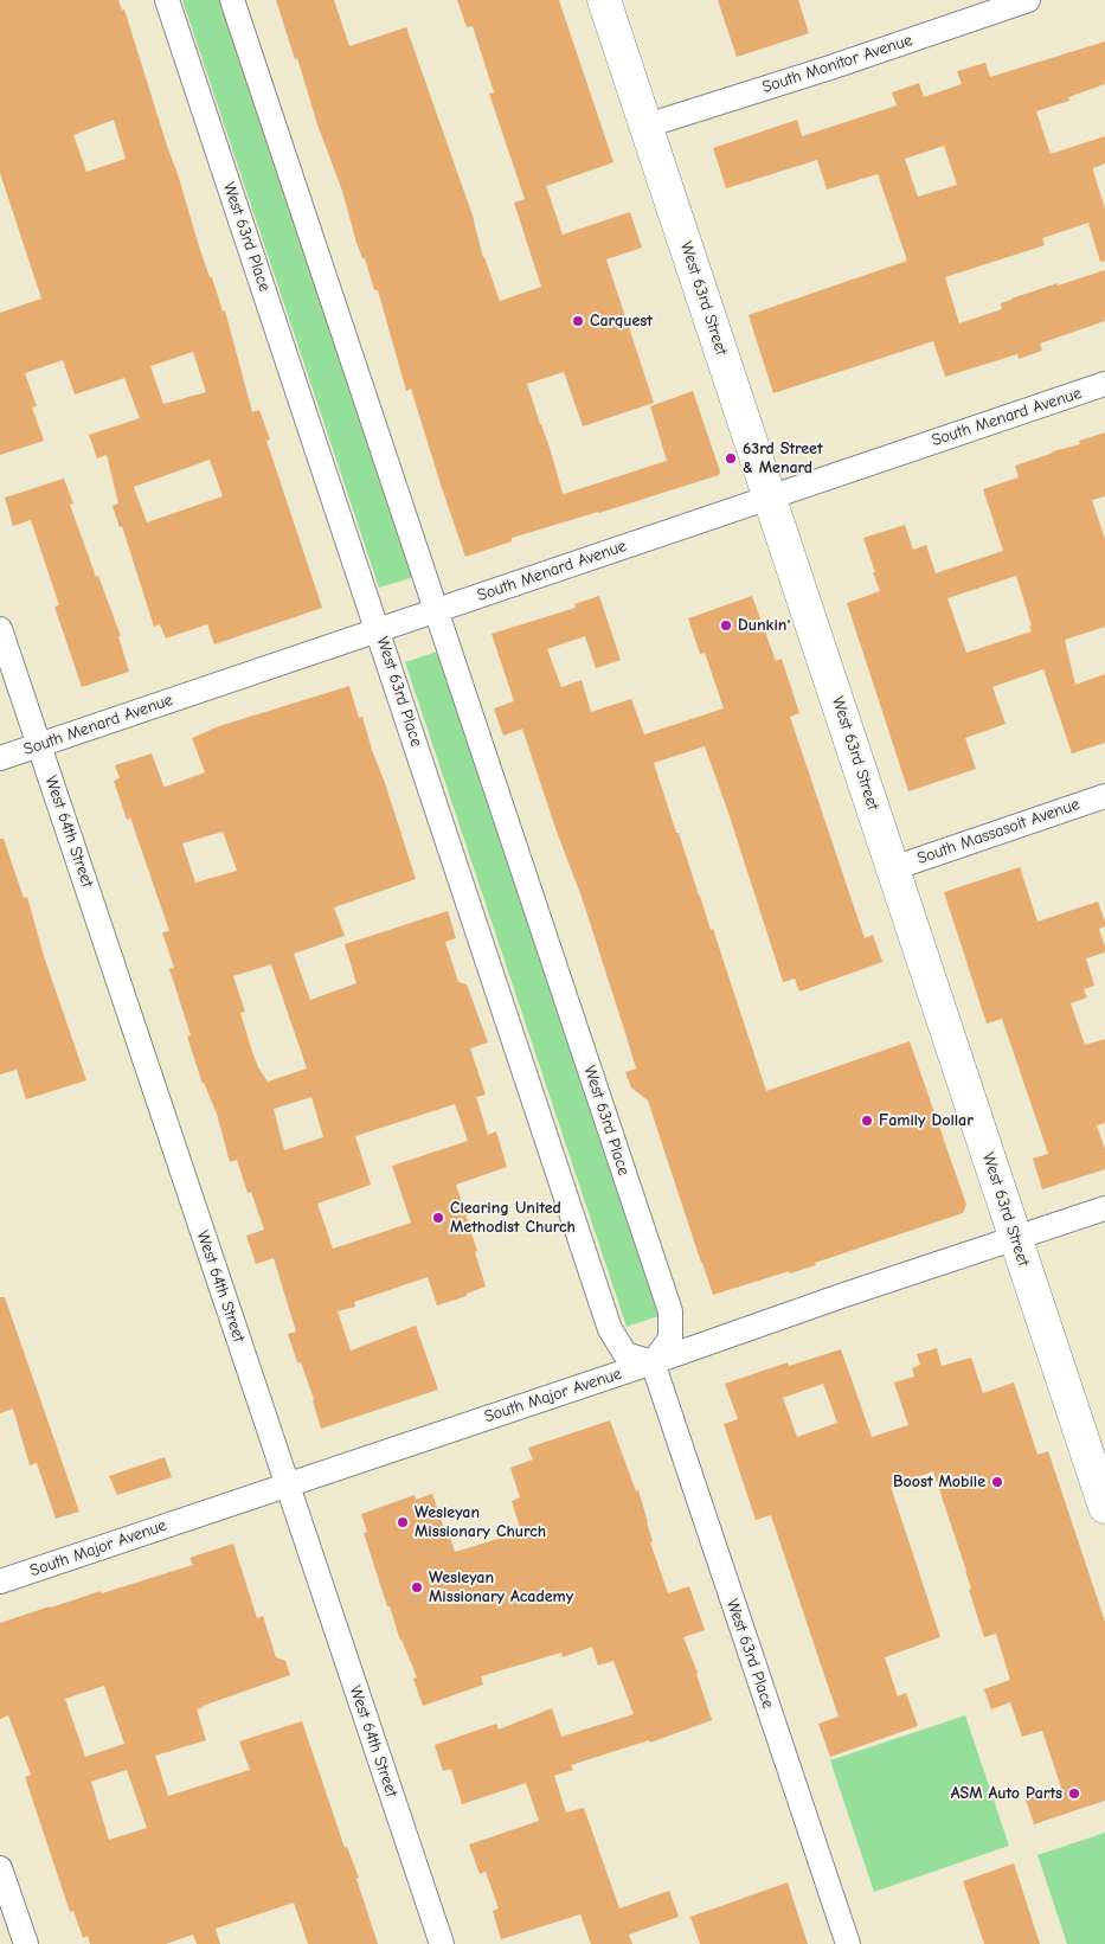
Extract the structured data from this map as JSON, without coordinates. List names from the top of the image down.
{
  "streets": {
    "main road": ["West 63rd Street"],
    "street": [
      "South Monitor Avenue",
      "West 63rd Place",
      "South Menard Avenue",
      "West 64th Street",
      "South Massasoit Avenue",
      "South Major Avenue"
    ]
  },
  "crossings": [
    ["South Monitor Avenue", "West 63rd Street"],
    ["West 63rd Place", "South Menard Avenue"],
    ["West 63rd Place", "South Major Avenue"],
    ["West 63rd Street", "South Menard Avenue"],
    ["West 63rd Street", "South Massasoit Avenue"],
    ["West 63rd Street", "South Major Avenue"],
    ["South Menard Avenue", "West 64th Street"],
    ["West 64th Street", "South Major Avenue"]
  ],
  "places": [
    "Carquest",
    "63rd Street & Menard",
    "Dunkin'",
    "Family Dollar",
    "Clearing United Methodist Church",
    "Boost Mobile",
    "Wesleyan Missionary Church",
    "Wesleyan Missionary Academy",
    "ASM Auto Parts"
  ]
}
